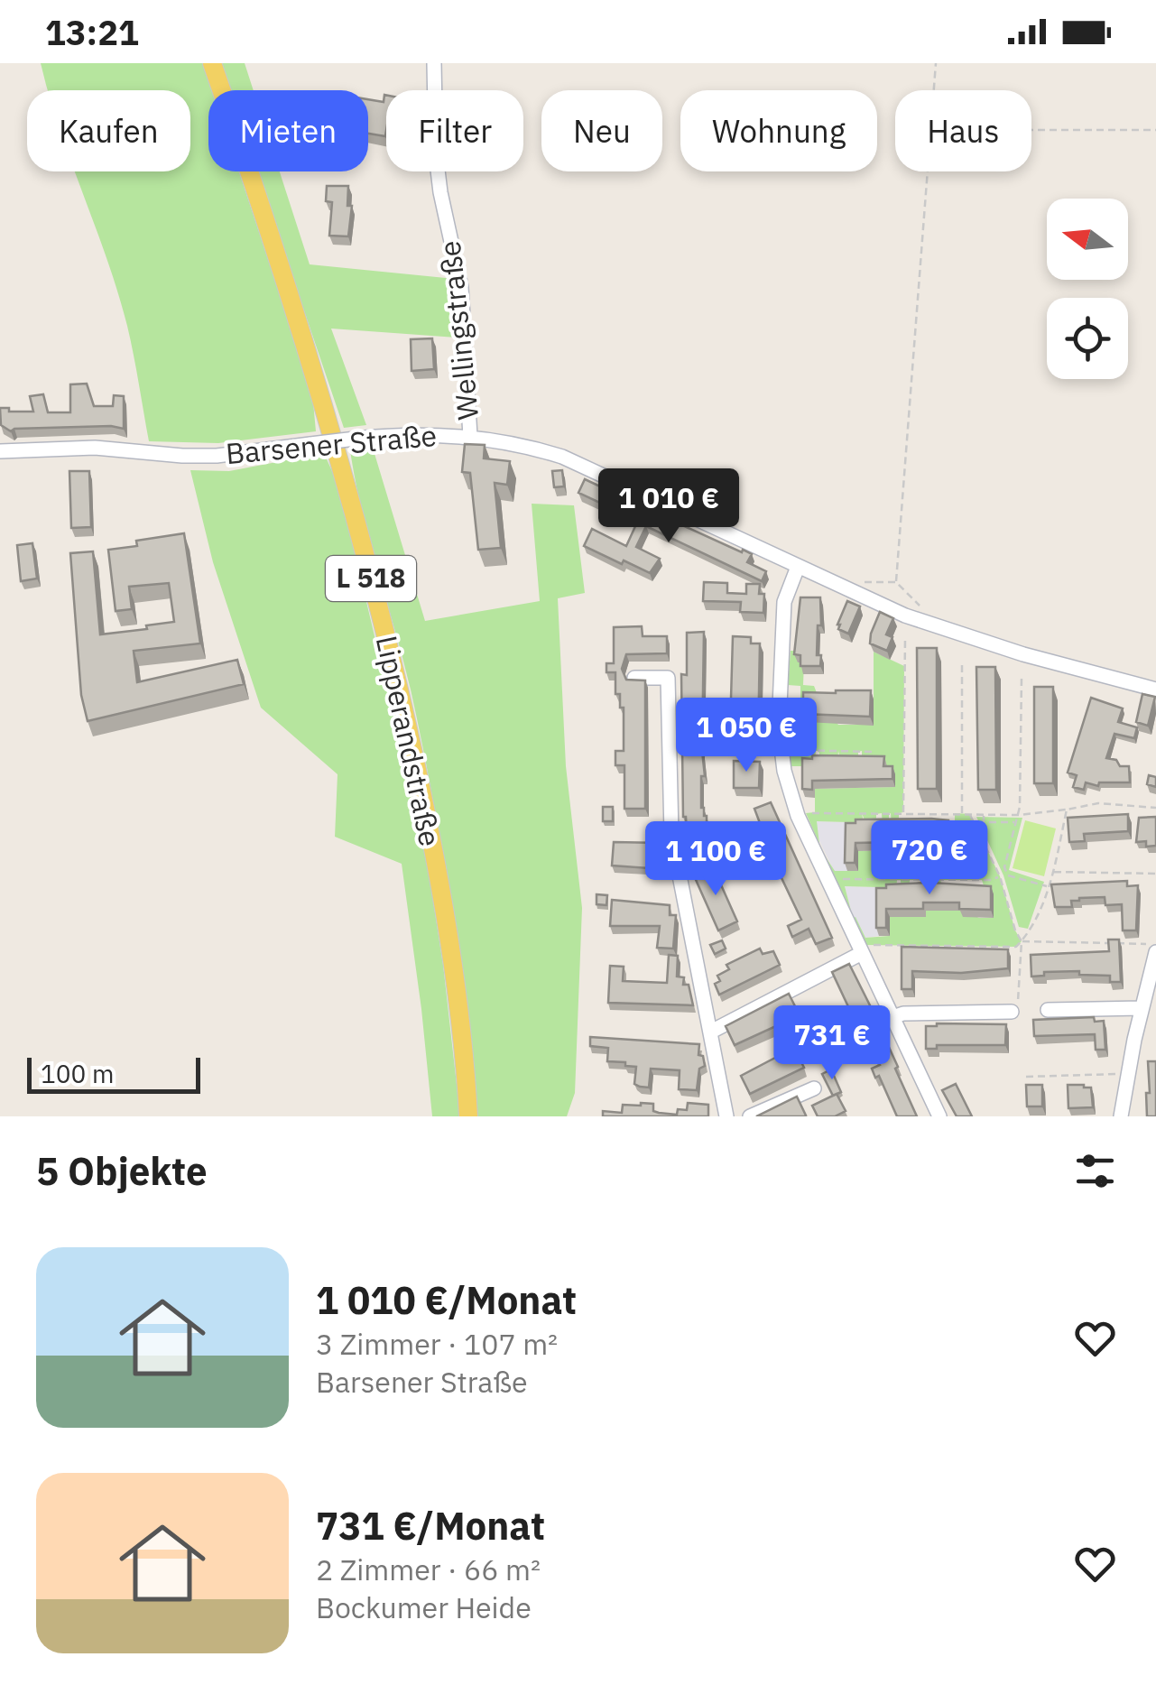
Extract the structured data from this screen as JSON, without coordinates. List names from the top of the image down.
{
  "streets": {
    "main road": ["L 518", "Lipperandstraße"],
    "street": ["Wellingstraße", "Barsener Straße"]
  },
  "crossings": [
    ["Wellingstraße", "Barsener Straße"]
  ],
  "scale_bar": "100 m",
  "north": "left",
  "page": {
    "status": "13:21",
    "chip": [
      "Kaufen",
      "Mieten",
      "Filter",
      "Neu",
      "Wohnung",
      "Haus"
    ],
    "price": [
      "1 010 €",
      "1 050 €",
      "720 €",
      "1 100 €",
      "731 €"
    ],
    "scale": "100 m",
    "heading": "5 Objekte",
    "list": [
      {
        "name": "1 010 €/Monat",
        "note": "3 Zimmer · 107 m² · Barsener Straße"
      },
      {
        "name": "731 €/Monat",
        "note": "2 Zimmer · 66 m² · Bockumer Heide"
      }
    ]
  }
}
